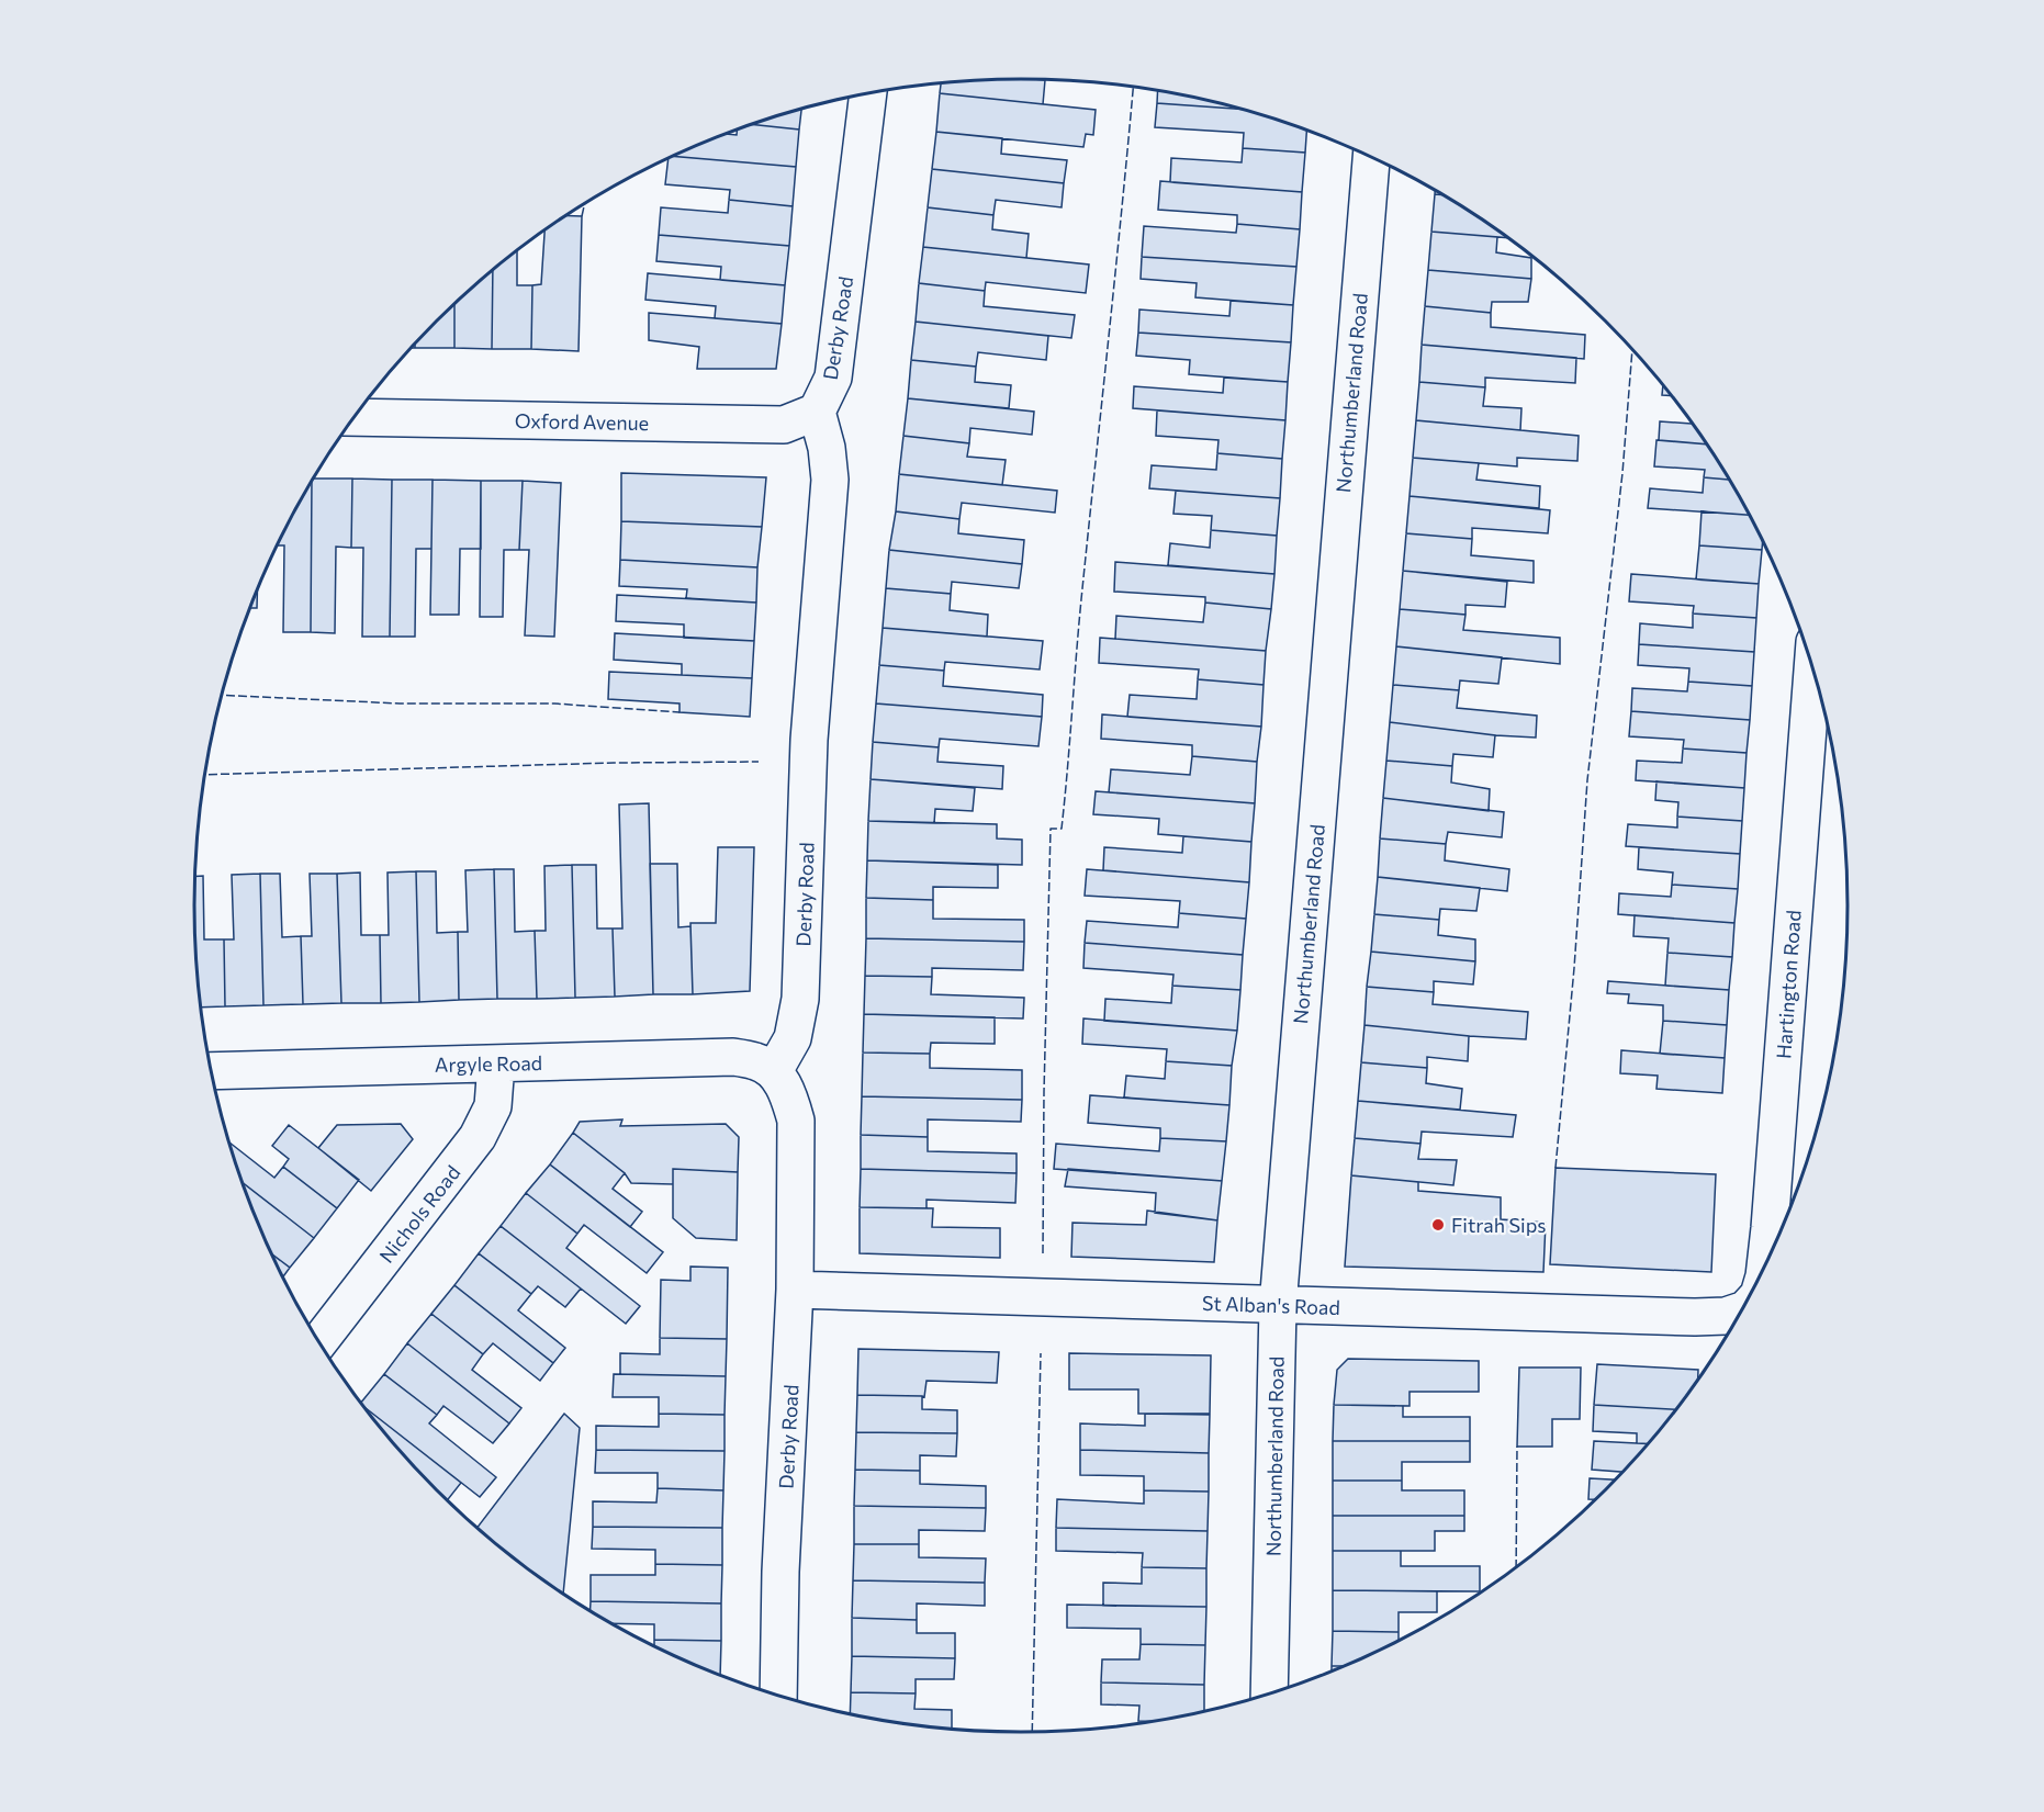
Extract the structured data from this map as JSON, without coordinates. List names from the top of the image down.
{
  "streets": {
    "street": [
      "Derby Road",
      "Northumberland Road",
      "Oxford Avenue",
      "Hartington Road",
      "Argyle Road",
      "Nichols Road",
      "St Alban's Road"
    ]
  },
  "crossings": [
    ["Derby Road", "Oxford Avenue"],
    ["Derby Road", "Argyle Road"],
    ["Derby Road", "St Alban's Road"],
    ["Northumberland Road", "St Alban's Road"],
    ["Argyle Road", "Nichols Road"]
  ],
  "places": ["Fitrah Sips"]
}
